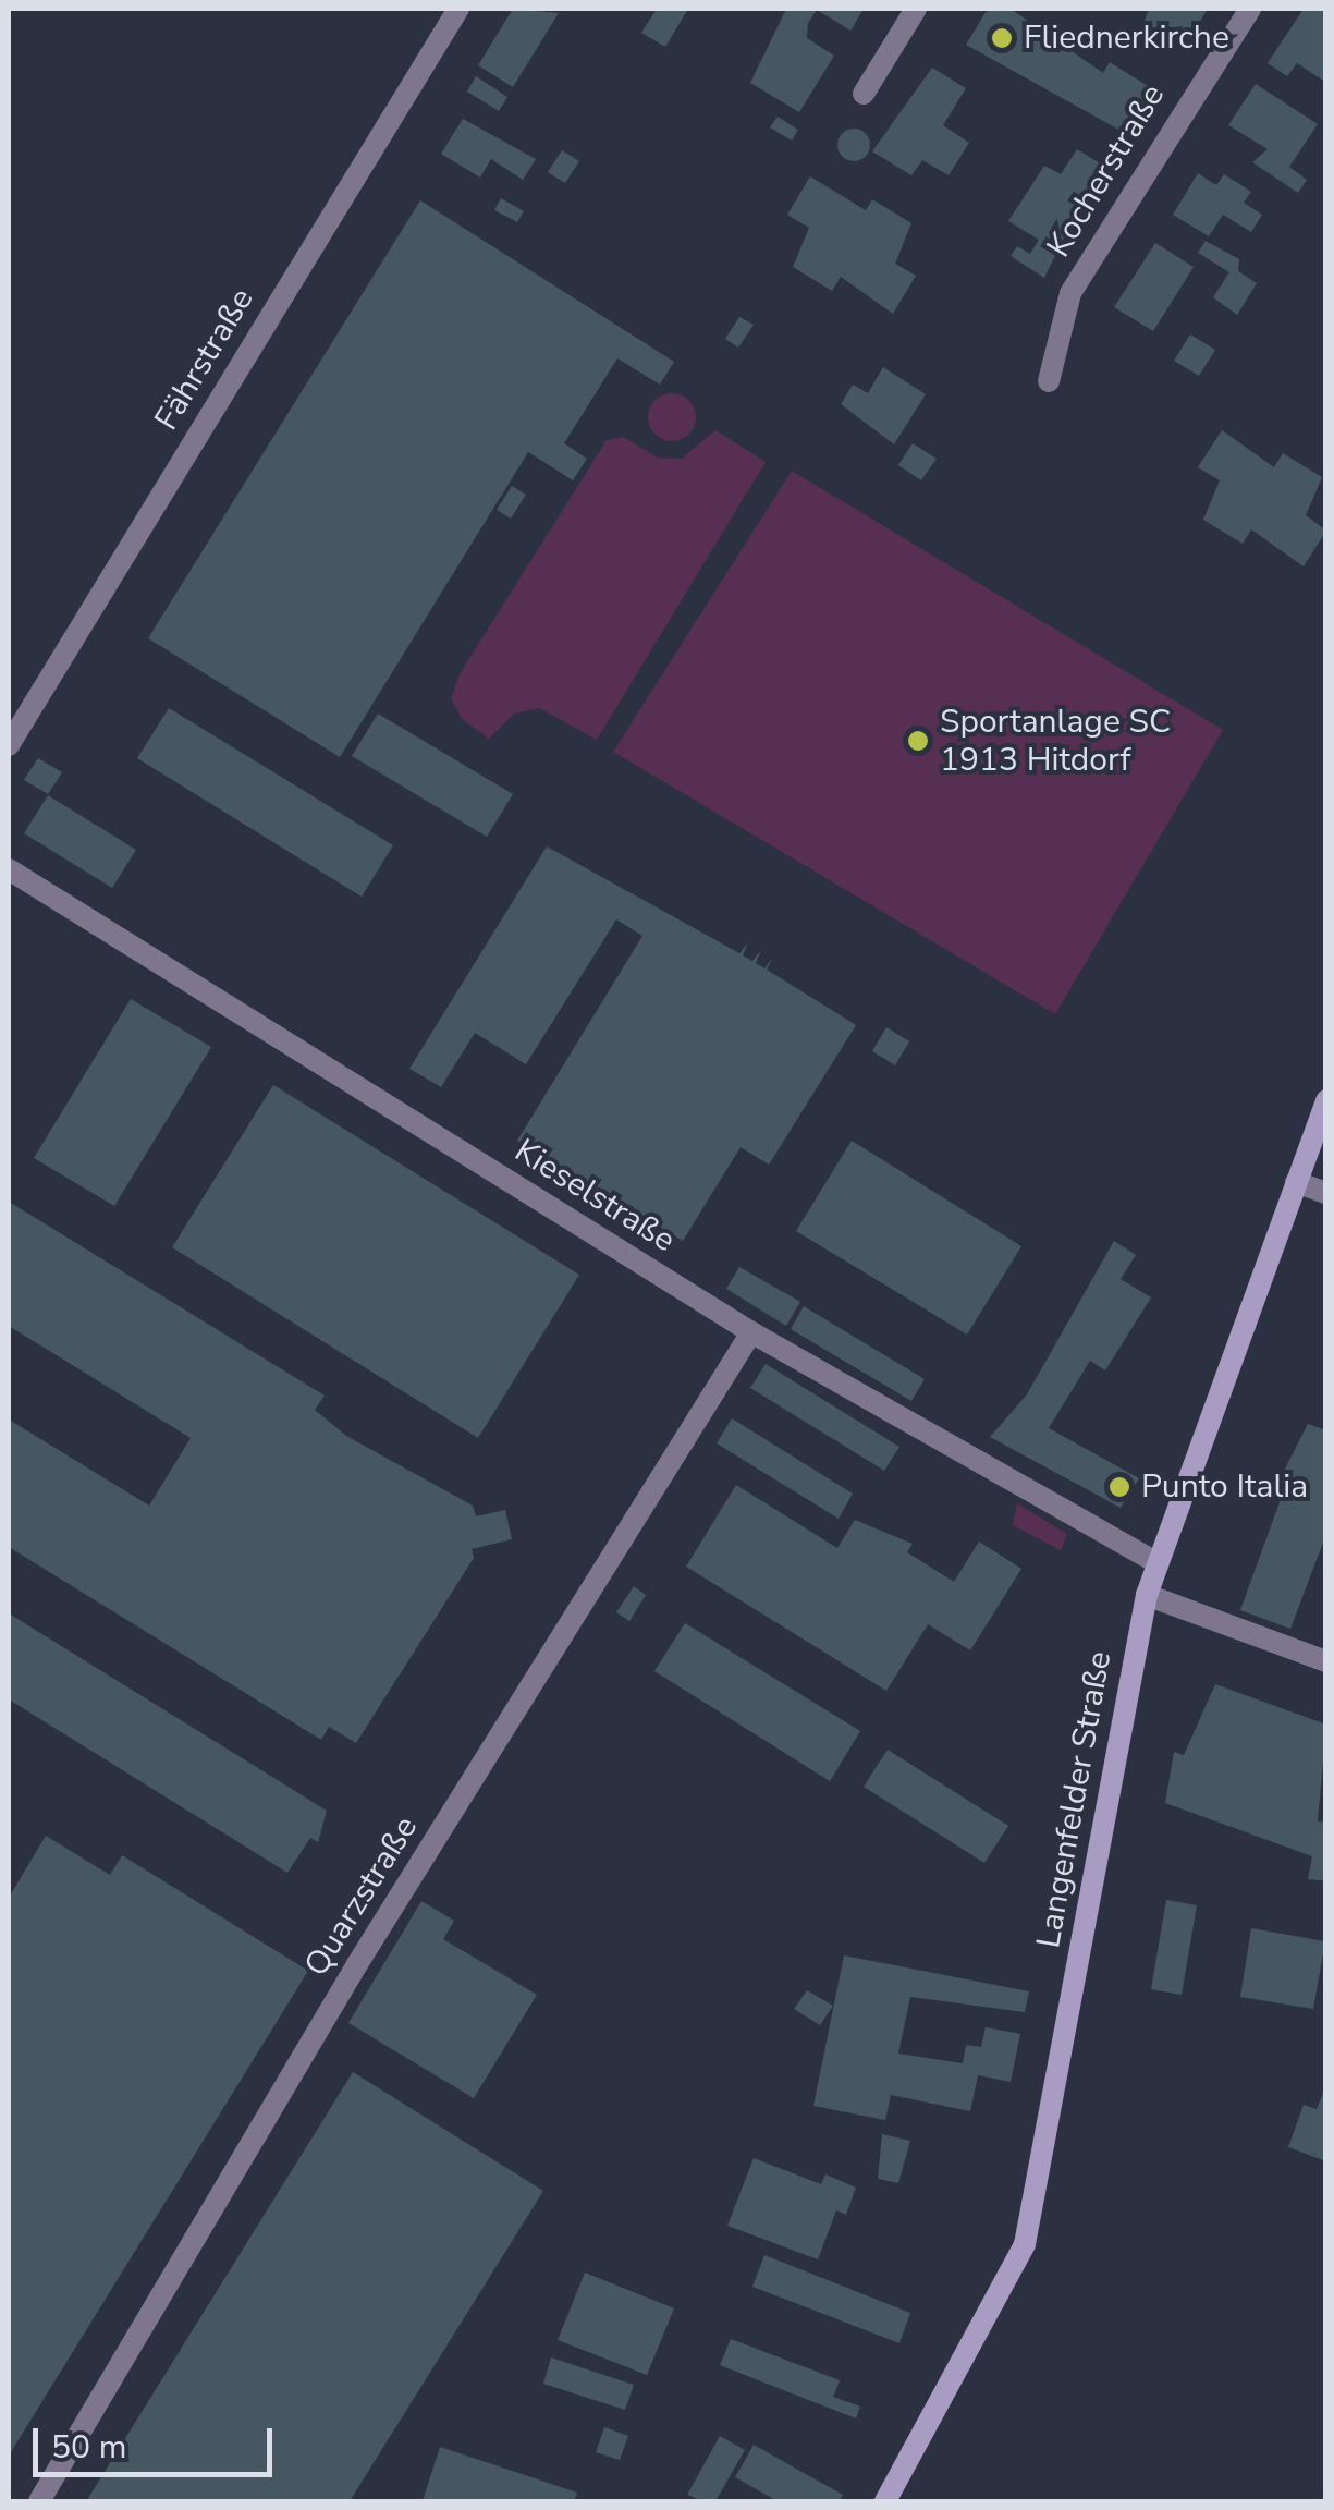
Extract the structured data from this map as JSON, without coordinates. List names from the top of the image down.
{
  "streets": {
    "street": [
      "Kocherstraße",
      "Fährstraße",
      "Kieselstraße",
      "Langenfelder Straße",
      "Quarzstraße"
    ]
  },
  "crossings": [
    ["Kieselstraße", "Langenfelder Straße"],
    ["Kieselstraße", "Quarzstraße"]
  ],
  "places": ["Fliednerkirche", "Sportanlage SC 1913 Hitdorf", "Punto Italia"],
  "scale_bar": "50 m"
}
